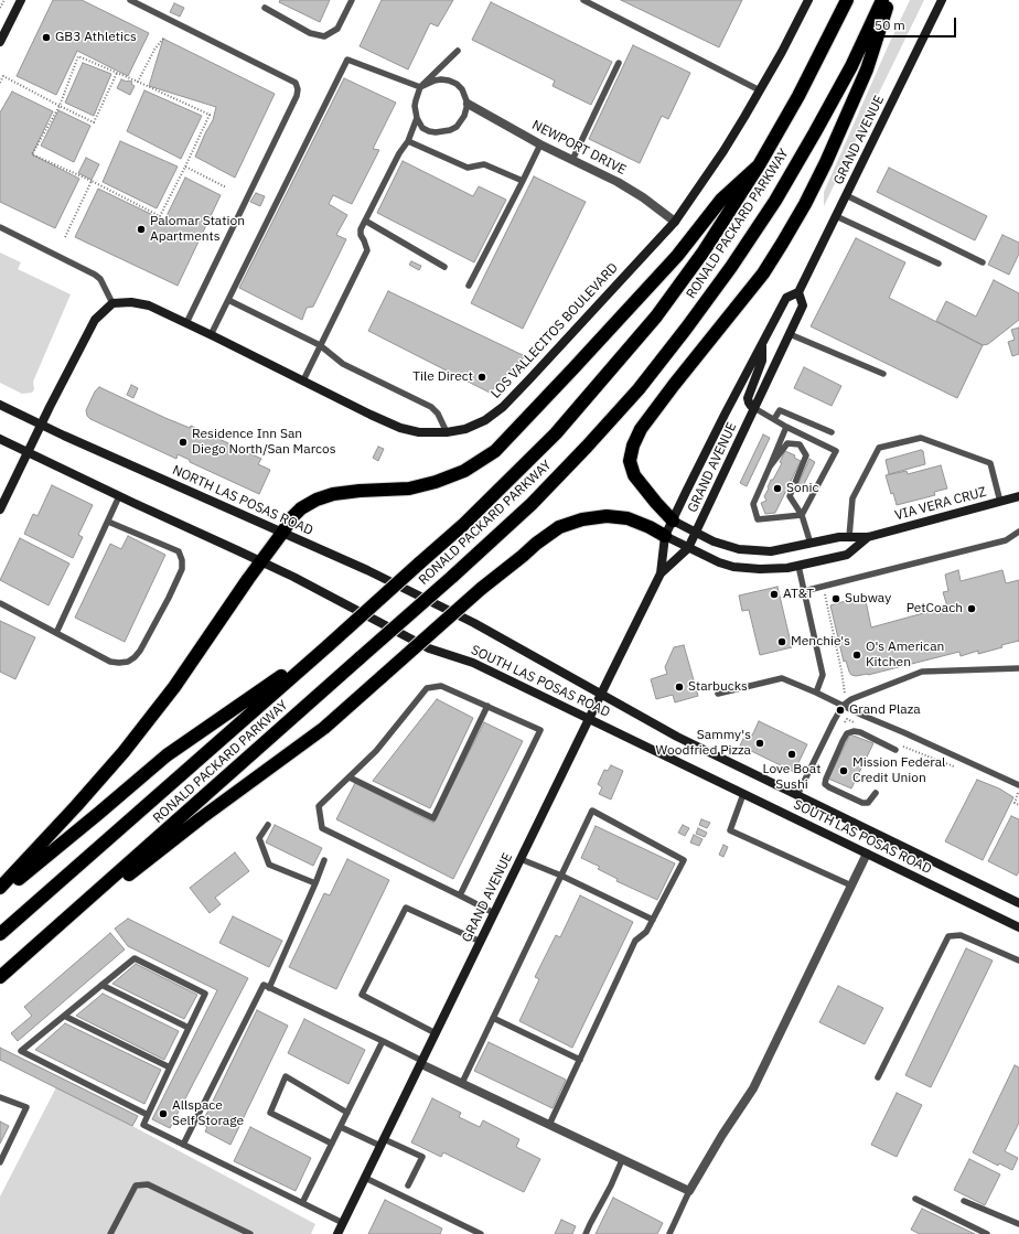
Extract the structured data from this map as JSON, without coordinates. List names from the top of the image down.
{
  "streets": {
    "highway": ["RONALD PACKARD PARKWAY"],
    "main road": [
      "GRAND AVENUE",
      "LOS VALLECITOS BOULEVARD",
      "NORTH LAS POSAS ROAD",
      "VIA VERA CRUZ",
      "SOUTH LAS POSAS ROAD"
    ],
    "street": ["NEWPORT DRIVE"]
  },
  "crossings": [
    ["GRAND AVENUE", "VIA VERA CRUZ"],
    ["GRAND AVENUE", "SOUTH LAS POSAS ROAD"],
    ["NEWPORT DRIVE", "LOS VALLECITOS BOULEVARD"],
    ["NORTH LAS POSAS ROAD", "SOUTH LAS POSAS ROAD"]
  ],
  "places": [
    "GB3 Athletics",
    "Palomar Station Apartments",
    "Tile Direct",
    "Residence Inn San Diego North/San Marcos",
    "Sonic",
    "AT&T",
    "Subway",
    "PetCoach",
    "Menchie's",
    "O's American Kitchen",
    "Starbucks",
    "Grand Plaza",
    "Sammy's Woodfried Pizza",
    "Love Boat Sushi",
    "Mission Federal Credit Union",
    "Allspace Self Storage"
  ],
  "scale_bar": "50 m"
}
